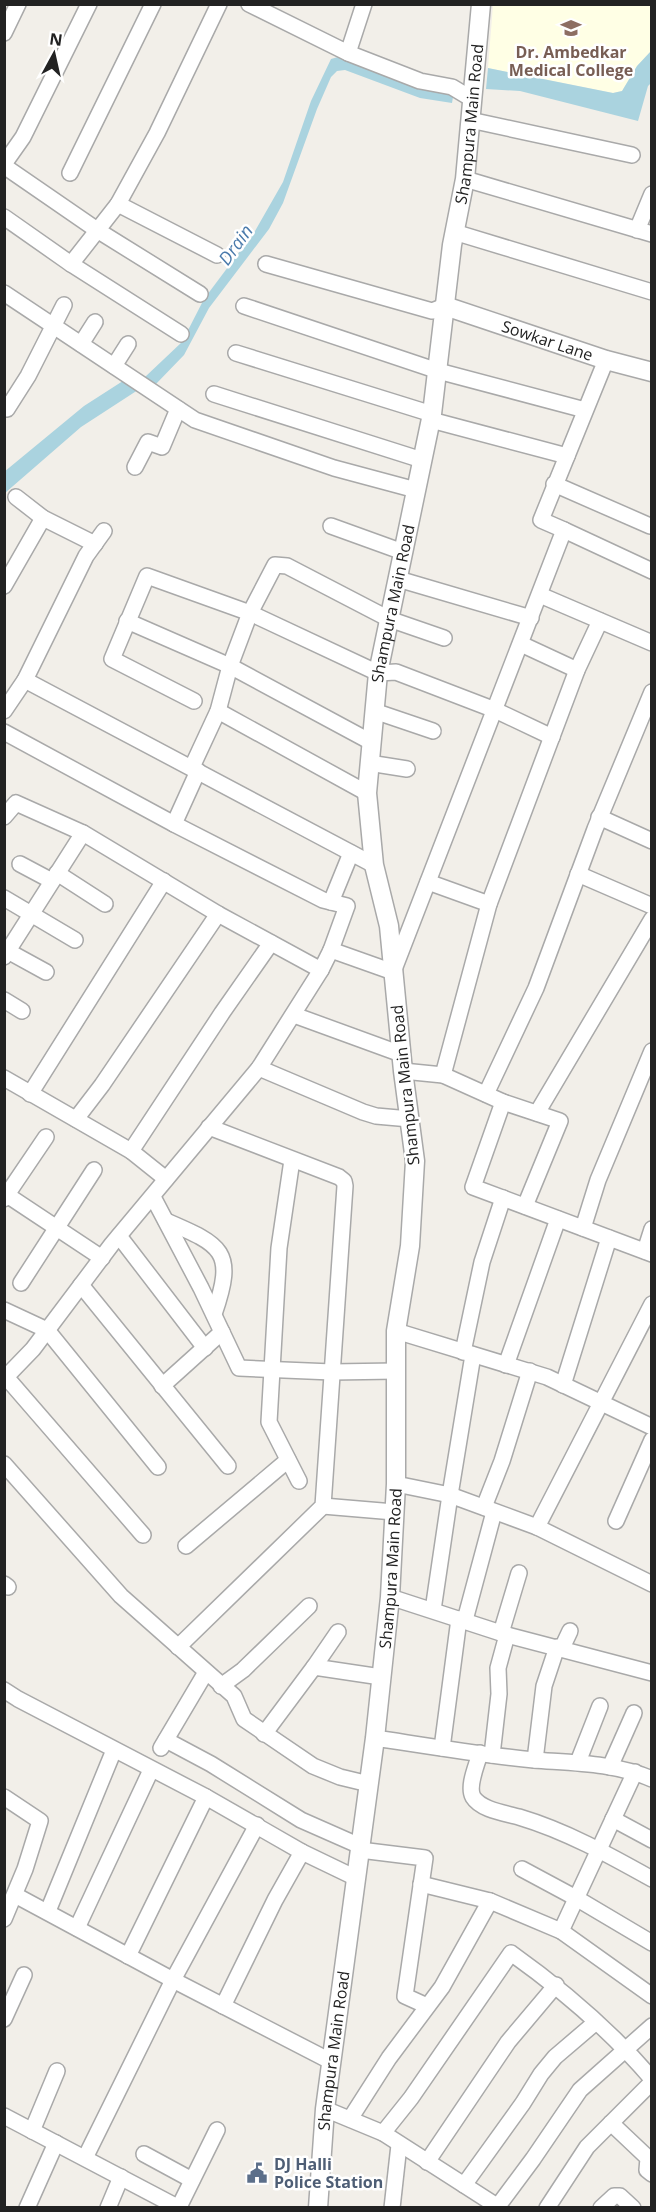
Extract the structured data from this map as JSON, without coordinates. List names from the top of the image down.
{
  "streets": {
    "street": ["Shampura Main Road", "Sowkar Lane"]
  },
  "crossings": [
    ["Shampura Main Road", "Sowkar Lane"]
  ],
  "water": ["Drain"],
  "places": {
    "school or university": ["Dr. Ambedkar Medical College"],
    "public building": ["DJ Halli Police Station"]
  },
  "north": "top"
}
